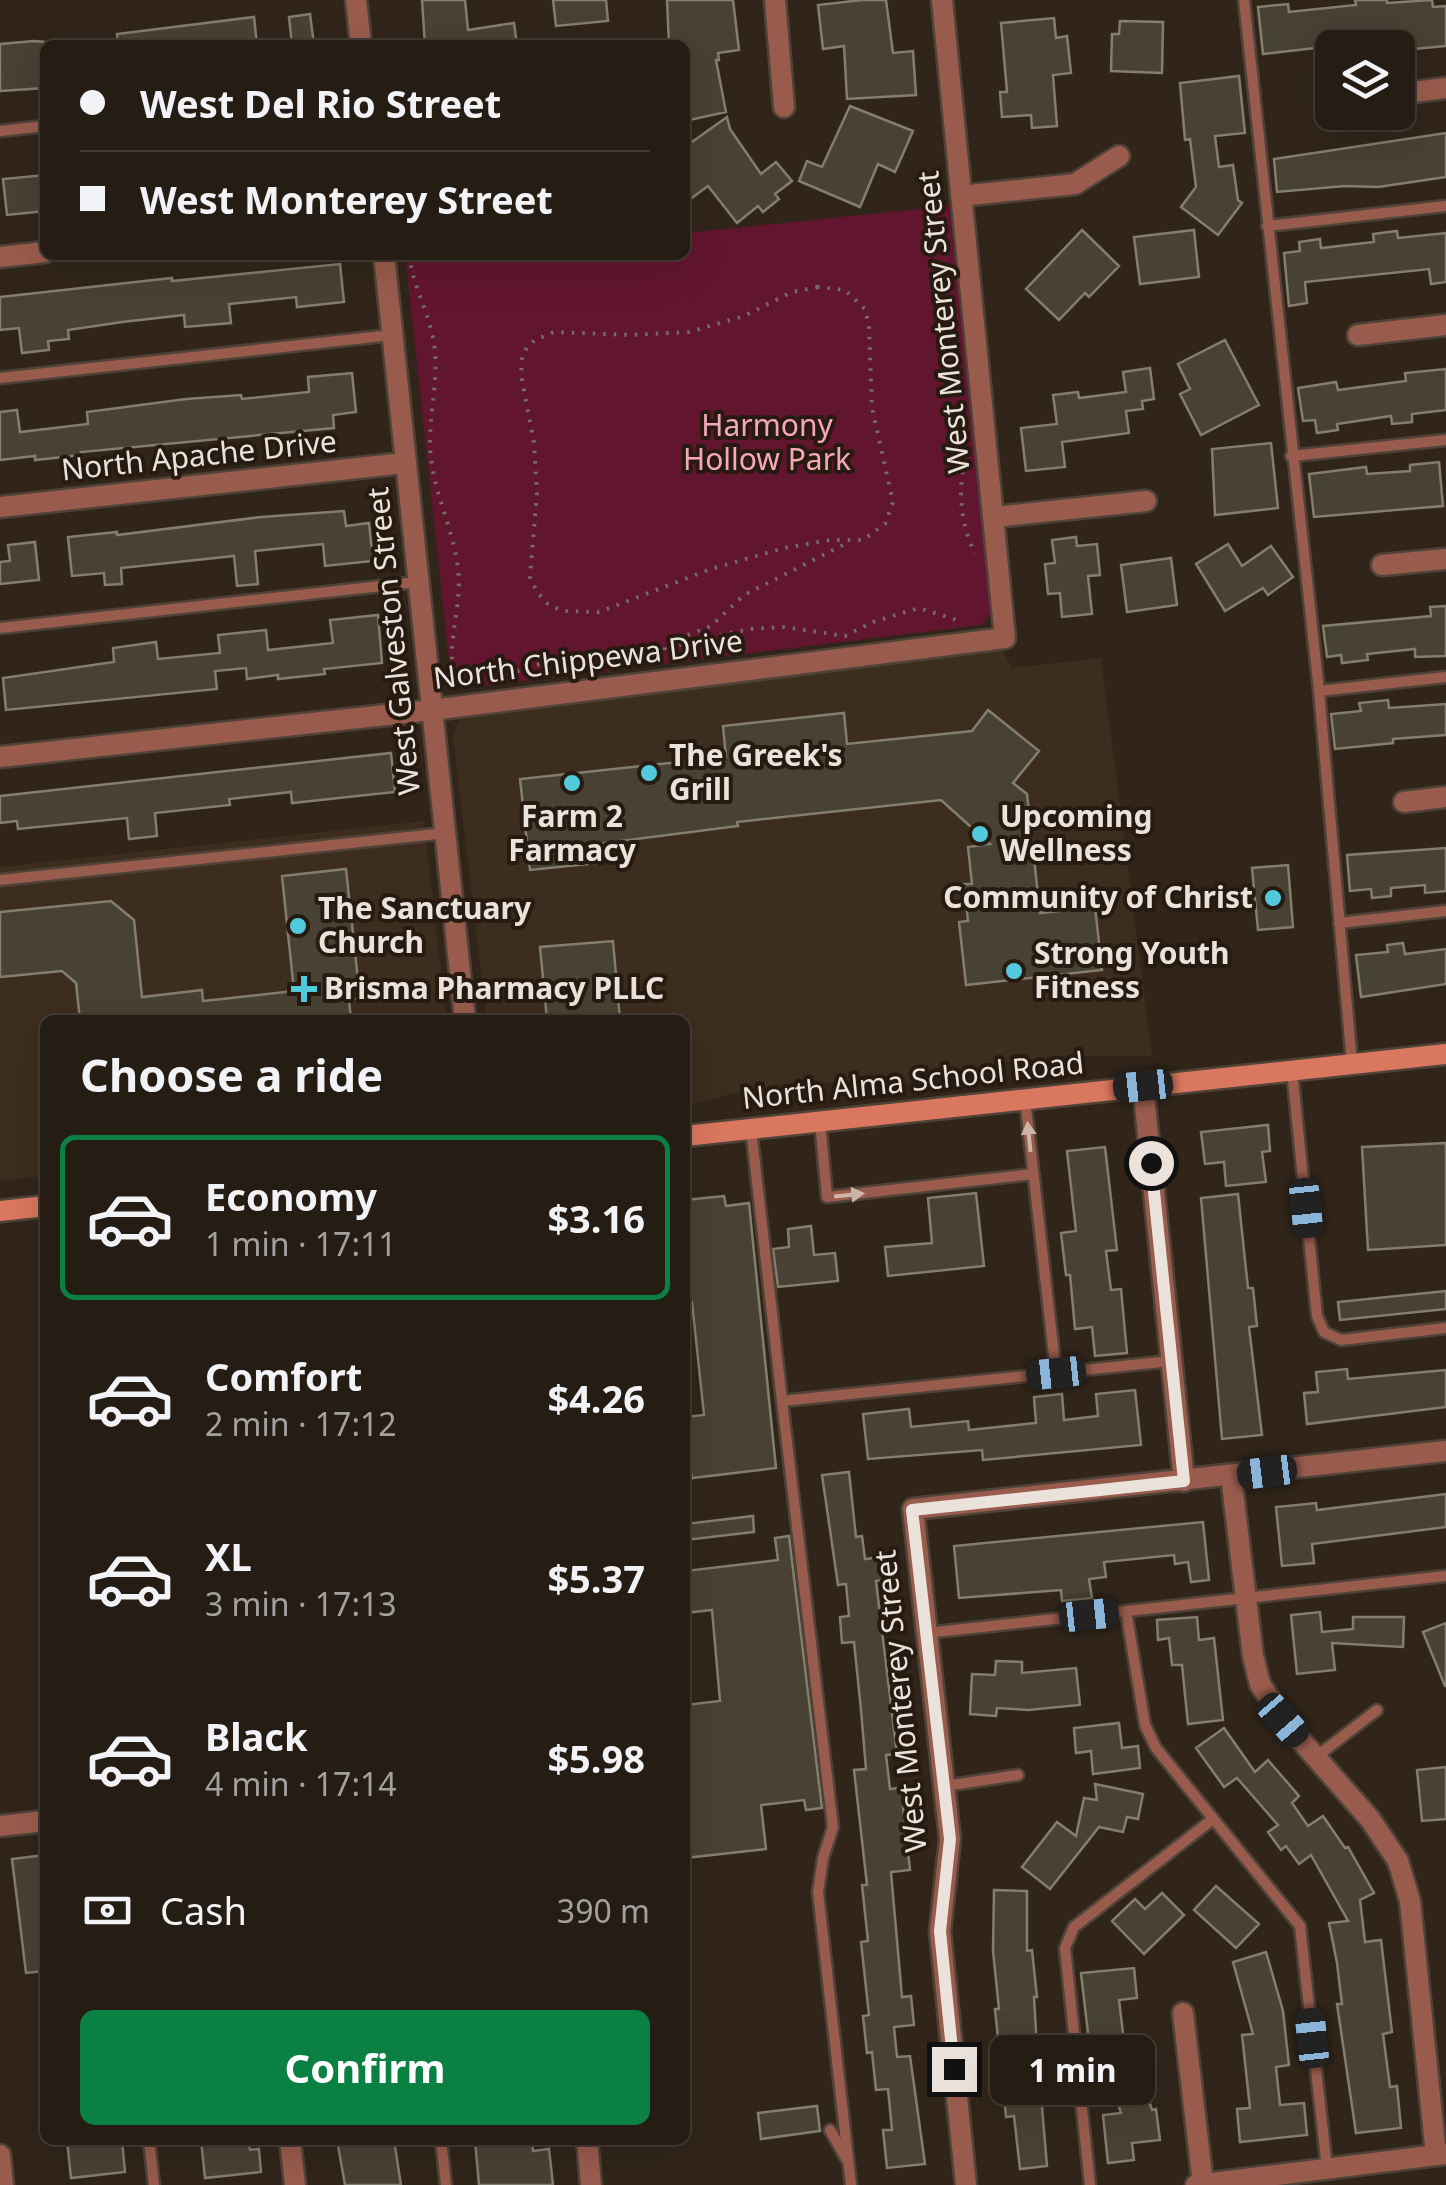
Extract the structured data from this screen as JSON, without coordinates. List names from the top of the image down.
{
  "streets": {
    "main road": ["North Alma School Road"],
    "street": [
      "West Monterey Street",
      "North Apache Drive",
      "West Galveston Street",
      "North Chippewa Drive"
    ]
  },
  "crossings": [
    ["West Monterey Street", "North Chippewa Drive"],
    ["North Apache Drive", "West Galveston Street"],
    ["West Galveston Street", "North Chippewa Drive"]
  ],
  "parks": ["Harmony Hollow Park"],
  "places": {
    "other": [
      "The Greek's Grill",
      "Farm 2 Farmacy",
      "Upcoming Wellness",
      "Community of Christ",
      "The Sanctuary Church",
      "Strong Youth Fitness"
    ],
    "health": ["Brisma Pharmacy PLLC"]
  },
  "page": {
    "banner": ["West Del Rio Street", "West Monterey Street"],
    "heading": "Choose a ride",
    "list": [
      {
        "name": "Economy",
        "note": "1 min · 17:11",
        "value": "$3.16"
      },
      {
        "name": "Comfort",
        "note": "2 min · 17:12",
        "value": "$4.26"
      },
      {
        "name": "XL",
        "note": "3 min · 17:13",
        "value": "$5.37"
      },
      {
        "name": "Black",
        "note": "4 min · 17:14",
        "value": "$5.98"
      }
    ],
    "pay": ["Cash", "390 m"],
    "buttons": "Confirm",
    "bubble": "1 min"
  }
}
